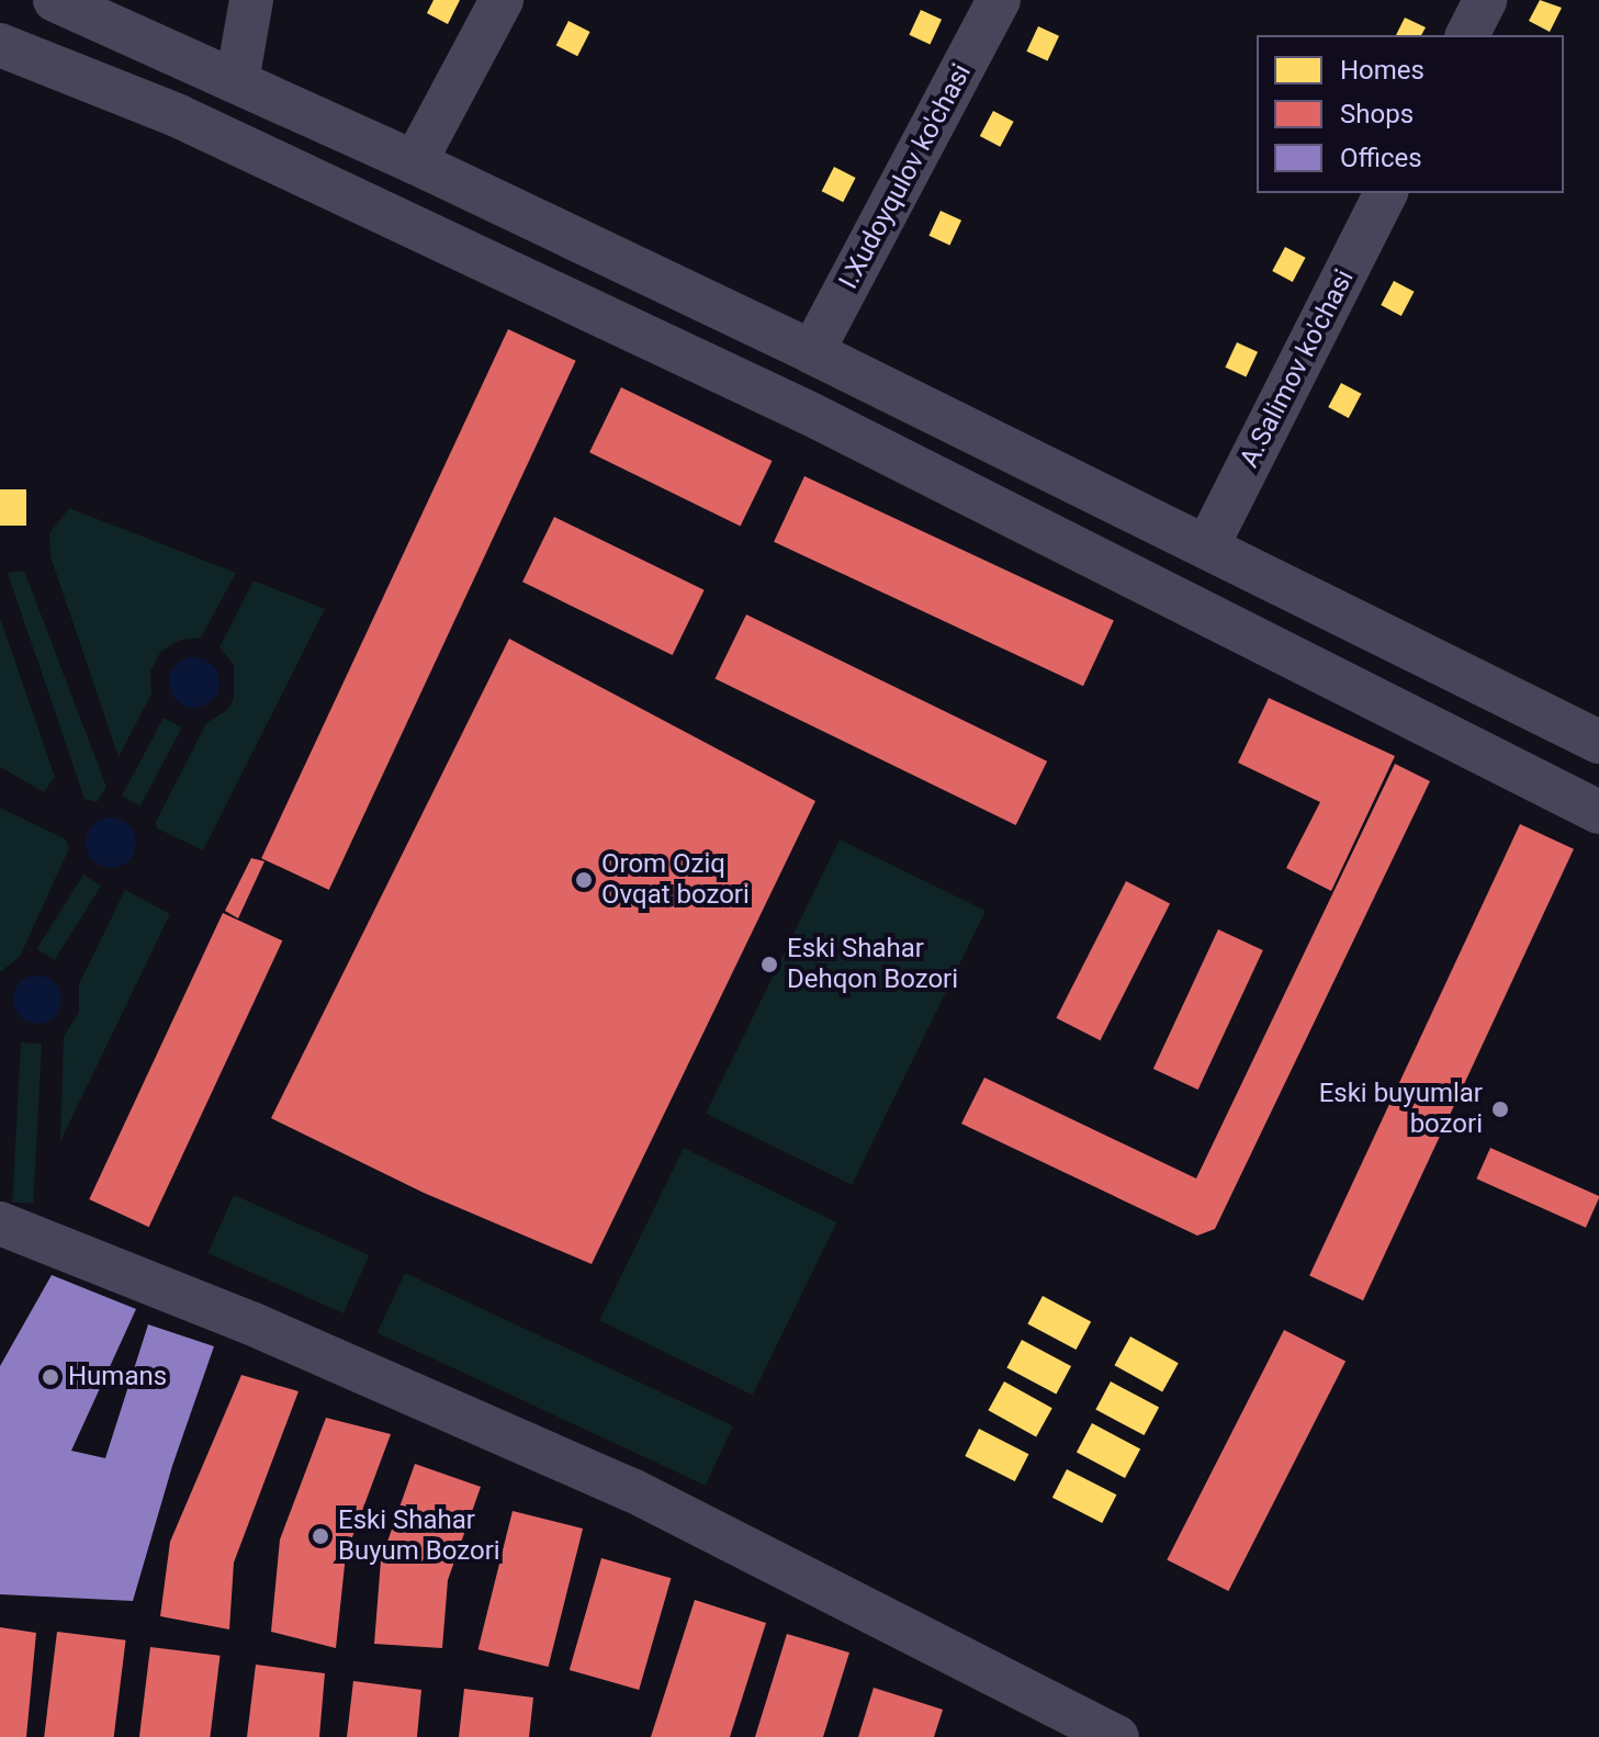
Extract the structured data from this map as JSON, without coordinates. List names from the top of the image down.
{
  "streets": {
    "street": ["I.Xudoyqulov ko'chasi", "A.Salimov ko'chasi"]
  },
  "places": [
    "Orom Oziq Ovqat bozori",
    "Eski Shahar Dehqon Bozori",
    "Eski buyumlar bozori",
    "Humans",
    "Eski Shahar Buyum Bozori"
  ],
  "legend": ["Homes", "Shops", "Offices"]
}
